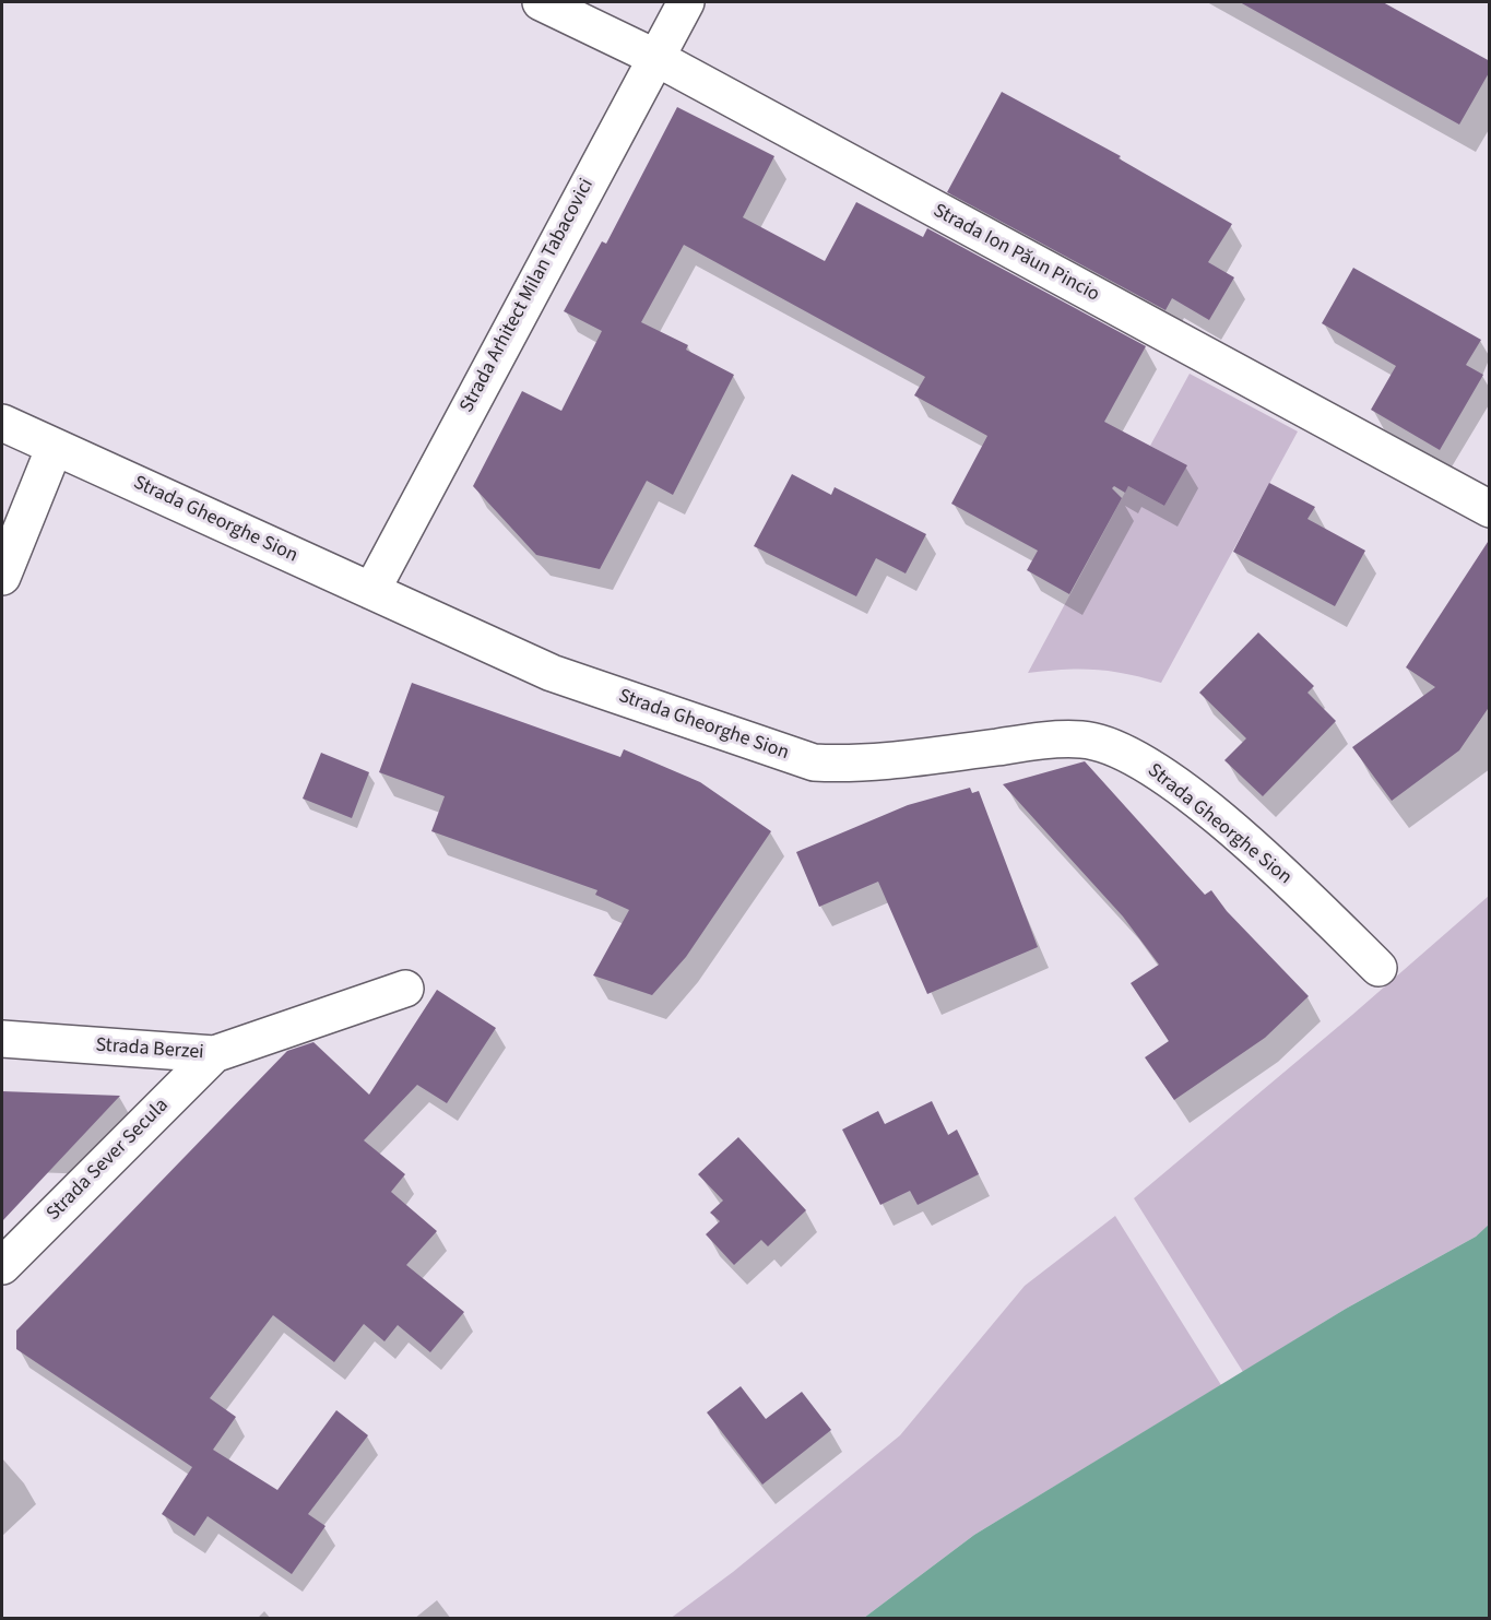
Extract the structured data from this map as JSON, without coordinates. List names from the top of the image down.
{
  "streets": {
    "street": [
      "Strada Ion Păun Pincio",
      "Strada Arhitect Milan Tabacovici",
      "Strada Gheorghe Sion",
      "Strada Berzei",
      "Strada Sever Secula"
    ]
  },
  "crossings": [
    ["Strada Ion Păun Pincio", "Strada Arhitect Milan Tabacovici"],
    ["Strada Arhitect Milan Tabacovici", "Strada Gheorghe Sion"],
    ["Strada Berzei", "Strada Sever Secula"]
  ]
}
